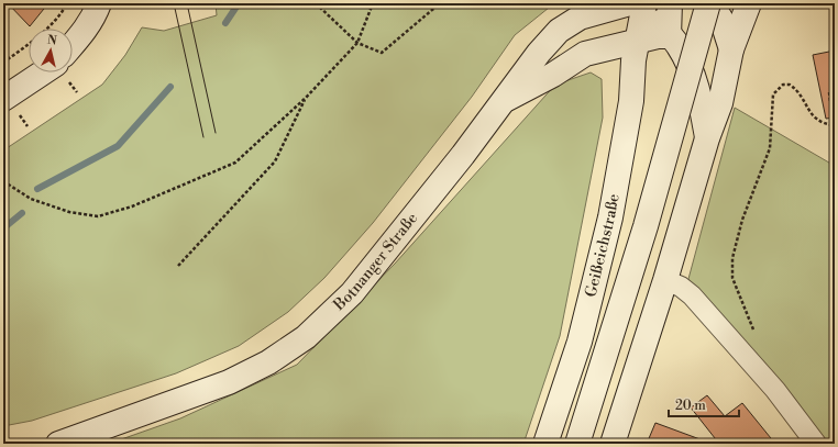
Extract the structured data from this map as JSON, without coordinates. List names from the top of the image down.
{
  "streets": {
    "main road": ["Geißeichstraße", "Botnanger Straße"]
  },
  "scale_bar": "20 m",
  "north": "top"
}
